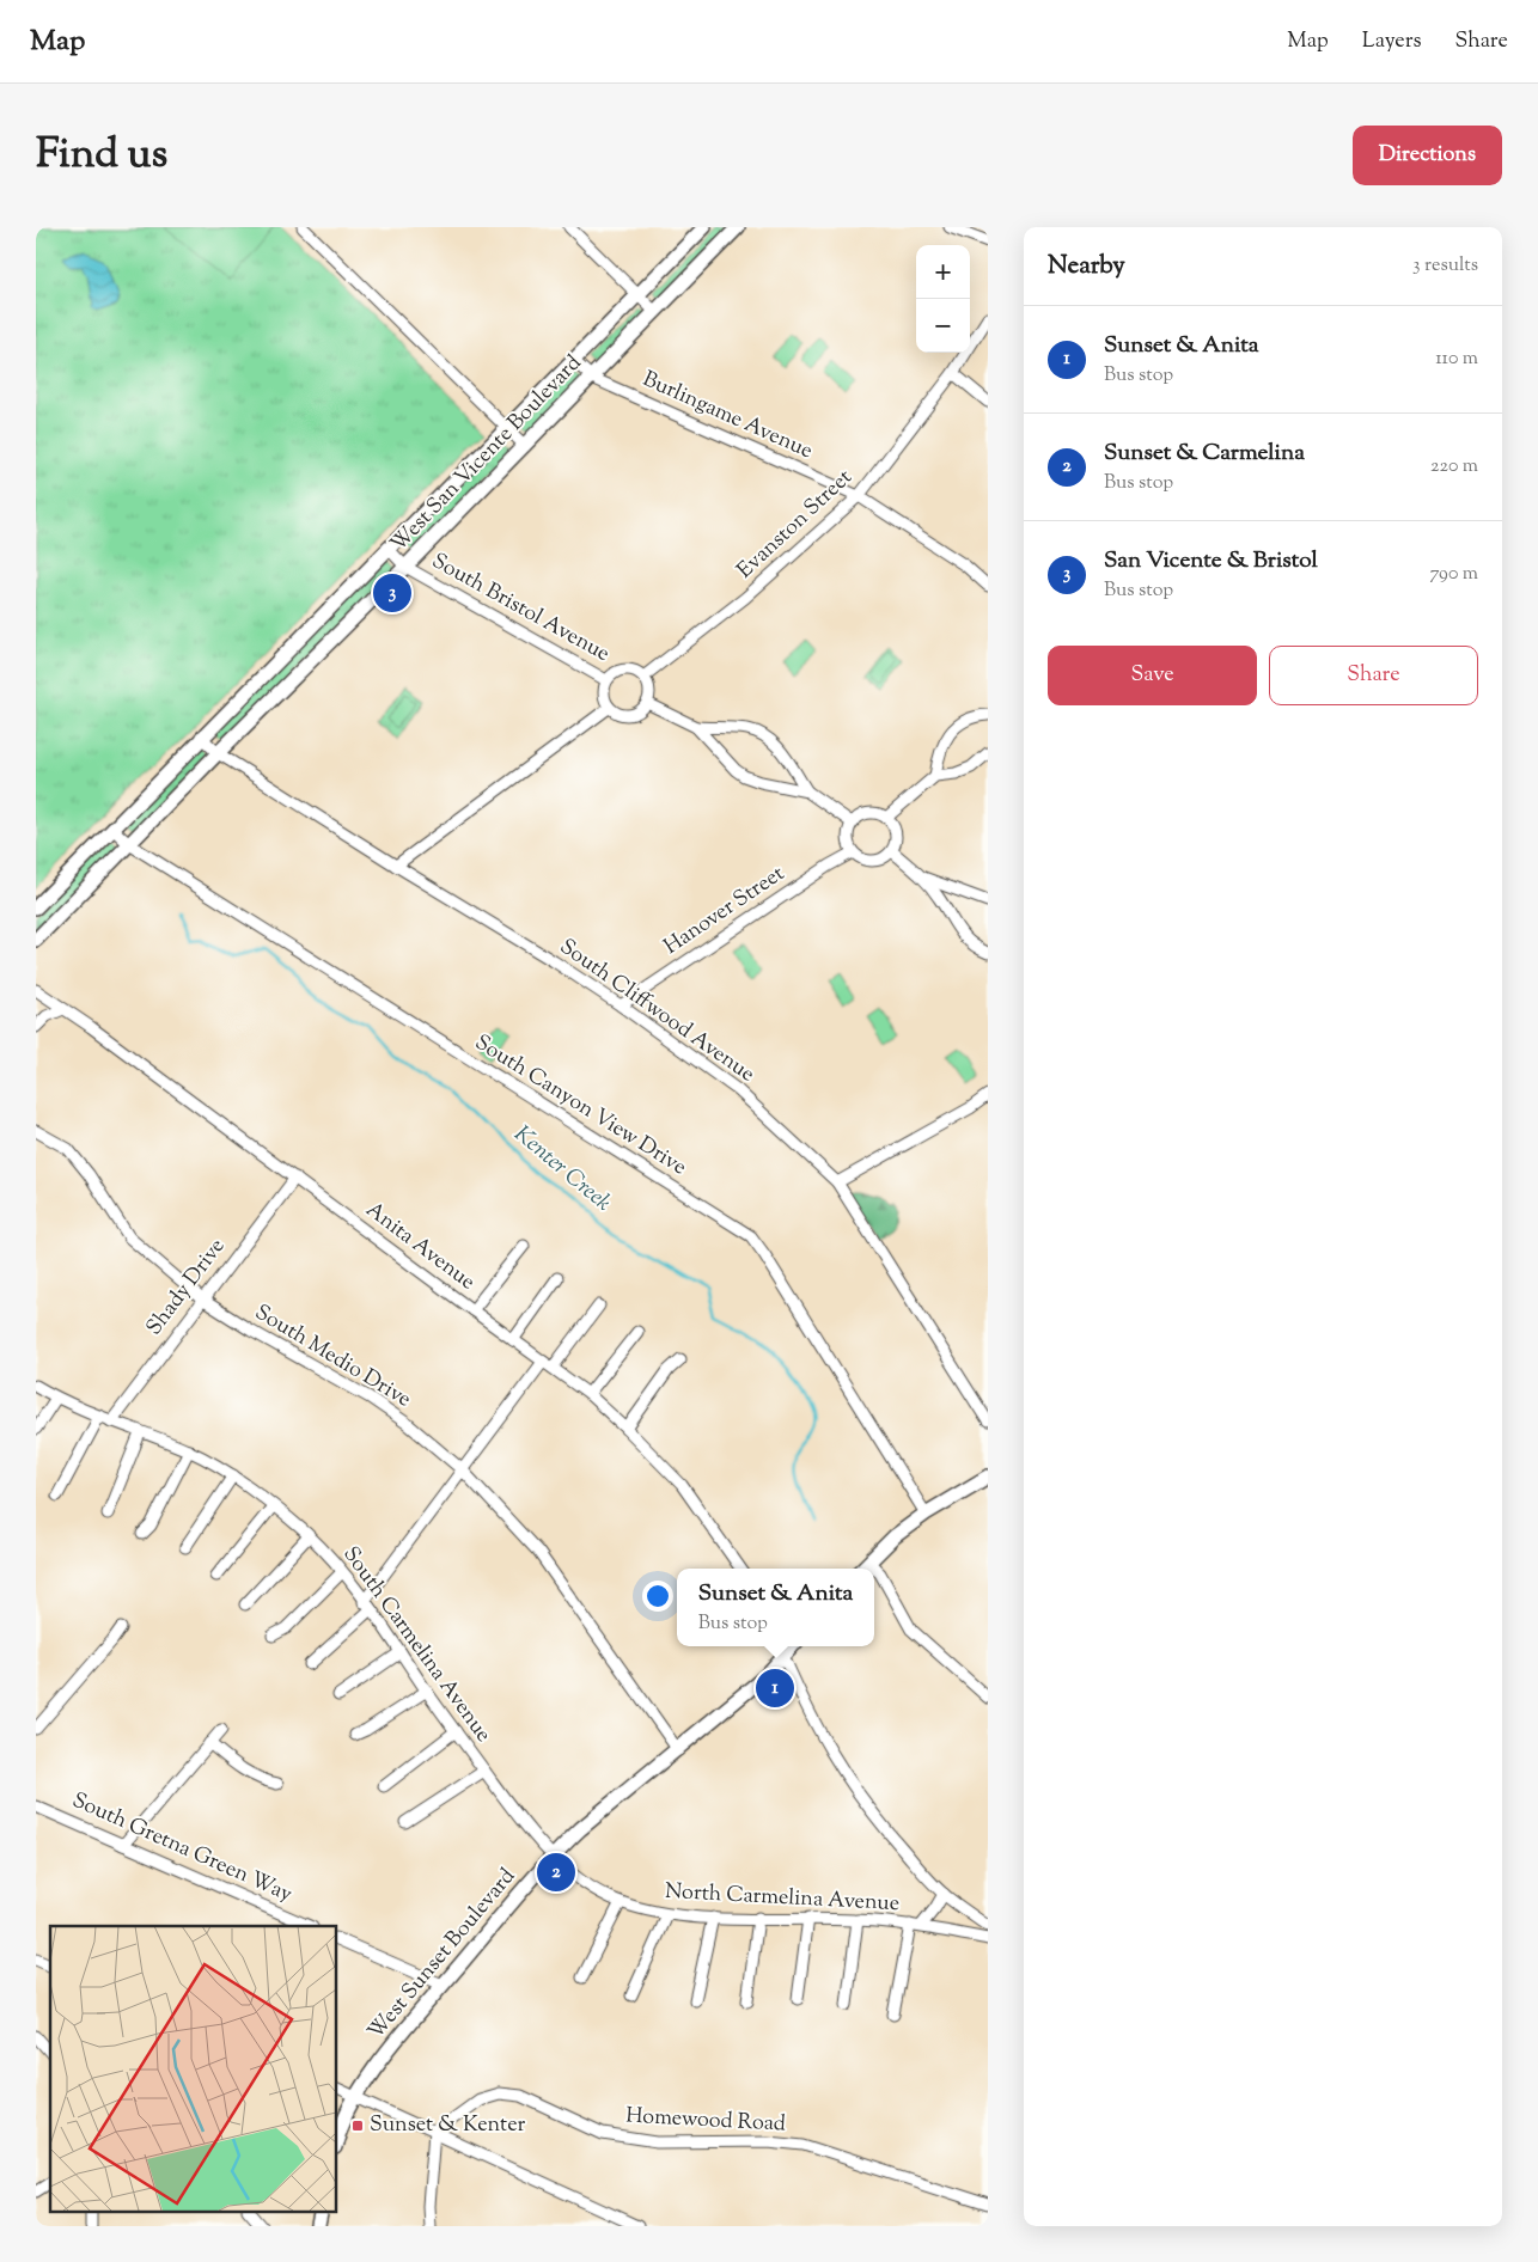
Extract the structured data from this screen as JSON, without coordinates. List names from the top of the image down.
{
  "streets": {
    "main road": ["West San Vicente Boulevard", "West Sunset Boulevard"],
    "street": [
      "Burlingame Avenue",
      "Evanston Street",
      "South Bristol Avenue",
      "Hanover Street",
      "South Cliffwood Avenue",
      "South Canyon View Drive",
      "Anita Avenue",
      "Shady Drive",
      "South Medio Drive",
      "South Carmelina Avenue",
      "South Gretna Green Way",
      "North Carmelina Avenue",
      "Homewood Road"
    ]
  },
  "crossings": [
    ["Burlingame Avenue", "West San Vicente Boulevard"],
    ["Burlingame Avenue", "Evanston Street"],
    ["West San Vicente Boulevard", "South Bristol Avenue"],
    ["West San Vicente Boulevard", "South Cliffwood Avenue"],
    ["West San Vicente Boulevard", "South Canyon View Drive"],
    ["Evanston Street", "South Bristol Avenue"],
    ["Hanover Street", "South Cliffwood Avenue"],
    ["Anita Avenue", "Shady Drive"],
    ["Shady Drive", "South Medio Drive"],
    ["Shady Drive", "South Carmelina Avenue"],
    ["South Medio Drive", "West Sunset Boulevard"],
    ["South Carmelina Avenue", "North Carmelina Avenue"],
    ["South Carmelina Avenue", "West Sunset Boulevard"],
    ["North Carmelina Avenue", "West Sunset Boulevard"]
  ],
  "water": ["Kenter Creek"],
  "places": {
    "transit": ["Sunset & Kenter"]
  },
  "page": {
    "header": "Map",
    "nav": ["Map", "Layers", "Share"],
    "title": "Find us",
    "buttons": [
      "Directions",
      ["Save", "Share"]
    ],
    "heading": ["Nearby", "3 results"],
    "map_buttons": ["+", "−"],
    "list": [
      {
        "mark": "1",
        "name": "Sunset & Anita",
        "note": "Bus stop",
        "value": "110 m"
      },
      {
        "mark": "2",
        "name": "Sunset & Carmelina",
        "note": "Bus stop",
        "value": "220 m"
      },
      {
        "mark": "3",
        "name": "San Vicente & Bristol",
        "note": "Bus stop",
        "value": "790 m"
      }
    ],
    "pins": ["3", "1", "2"],
    "popup": ["Sunset & Anita", "Bus stop"]
  }
}
